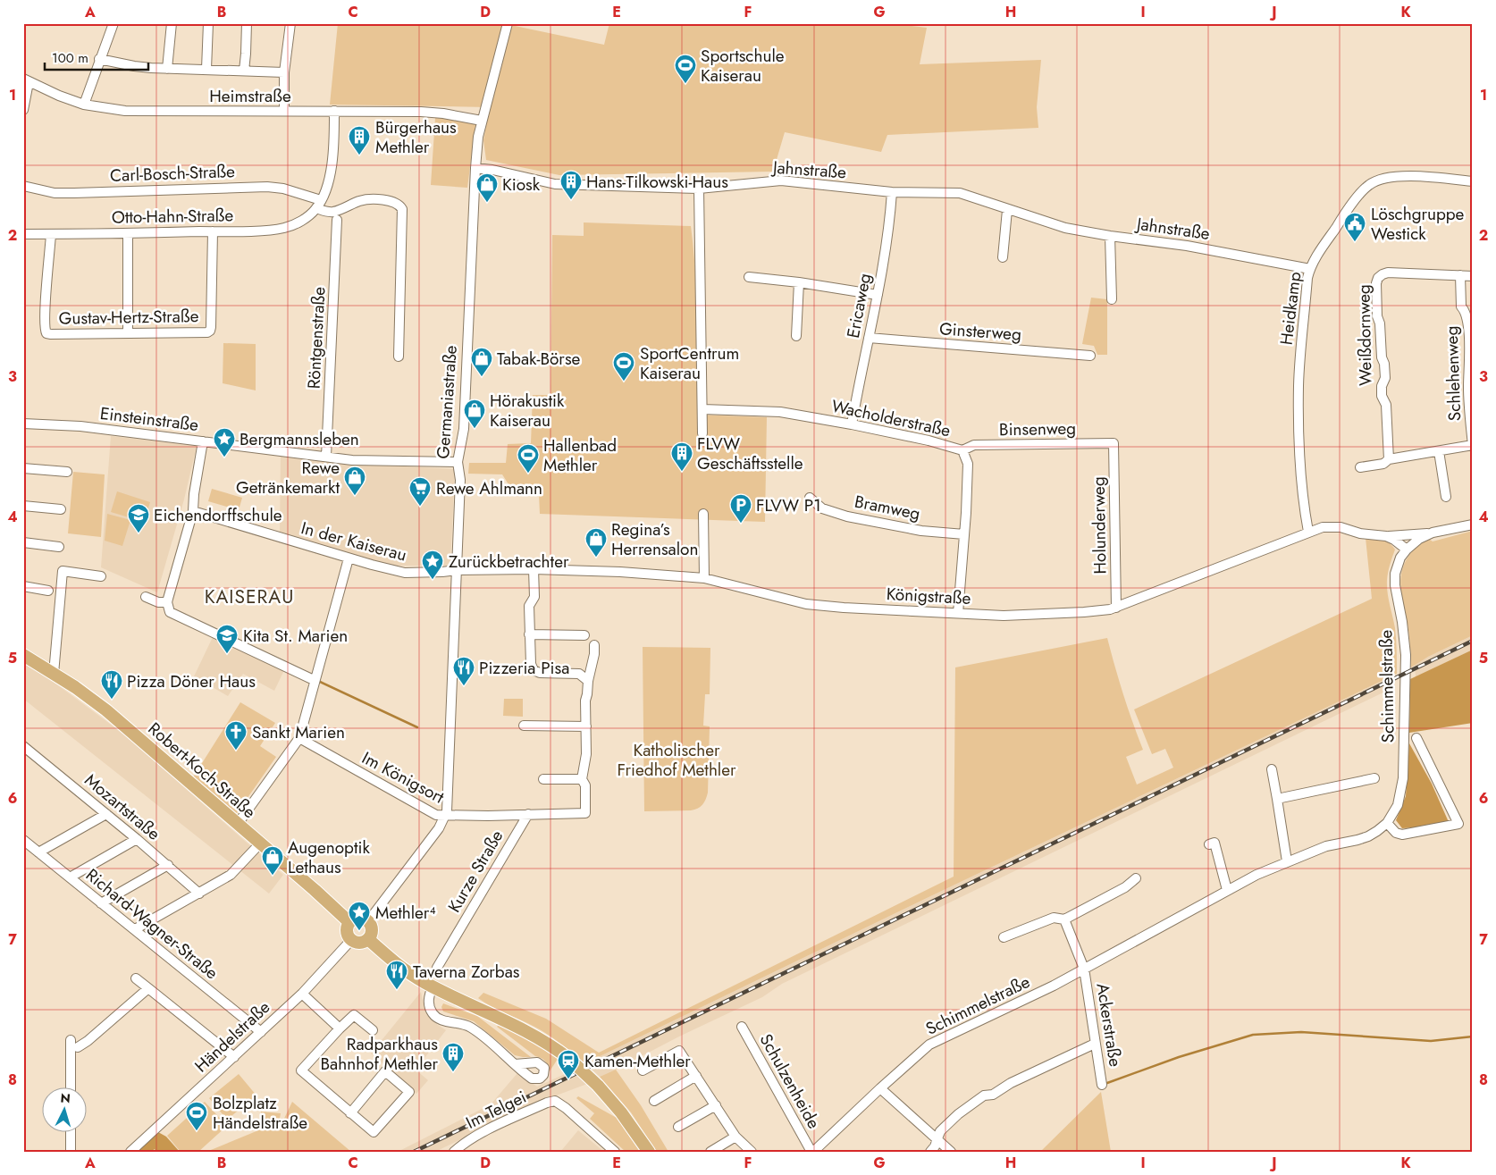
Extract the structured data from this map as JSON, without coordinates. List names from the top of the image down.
{
  "streets": {
    "main road": ["Robert-Koch-Straße"],
    "street": [
      "Heimstraße",
      "Jahnstraße",
      "Carl-Bosch-Straße",
      "Otto-Hahn-Straße",
      "Ericaweg",
      "Heidkamp",
      "Gustav-Hertz-Straße",
      "Ginsterweg",
      "Weißdornweg",
      "Röntgenstraße",
      "Schlehenweg",
      "Germaniastraße",
      "Wacholderstraße",
      "Einsteinstraße",
      "Binsenweg",
      "Bramweg",
      "Holunderweg",
      "In der Kaiserau",
      "Königstraße",
      "Schimmelstraße",
      "Im Königsort",
      "Mozartstraße",
      "Kurze Straße",
      "Richard-Wagner-Straße",
      "Ackerstraße",
      "Händelstraße",
      "Schulzenheide",
      "Im Telgei"
    ]
  },
  "crossings": [
    ["Heimstraße", "Germaniastraße"],
    ["Jahnstraße", "Ericaweg"],
    ["Jahnstraße", "Heidkamp"],
    ["Jahnstraße", "Germaniastraße"],
    ["Carl-Bosch-Straße", "Otto-Hahn-Straße"],
    ["Otto-Hahn-Straße", "Gustav-Hertz-Straße"],
    ["Ericaweg", "Ginsterweg"],
    ["Ericaweg", "Wacholderstraße"],
    ["Heidkamp", "Königstraße"],
    ["Weißdornweg", "Schlehenweg"],
    ["Röntgenstraße", "Einsteinstraße"],
    ["Germaniastraße", "Einsteinstraße"],
    ["Germaniastraße", "In der Kaiserau"],
    ["Germaniastraße", "Königstraße"],
    ["Germaniastraße", "Robert-Koch-Straße"],
    ["Germaniastraße", "Im Königsort"],
    ["Germaniastraße", "Händelstraße"],
    ["Wacholderstraße", "Binsenweg"],
    ["Wacholderstraße", "Bramweg"],
    ["Wacholderstraße", "Königstraße"],
    ["Binsenweg", "Holunderweg"],
    ["Holunderweg", "Königstraße"],
    ["In der Kaiserau", "Königstraße"],
    ["Königstraße", "Schimmelstraße"],
    ["Schimmelstraße", "Ackerstraße"],
    ["Schimmelstraße", "Schulzenheide"],
    ["Robert-Koch-Straße", "Händelstraße"],
    ["Im Königsort", "Kurze Straße"],
    ["Richard-Wagner-Straße", "Händelstraße"]
  ],
  "districts": ["KAISERAU"],
  "parks": ["Katholischer Friedhof Methler"],
  "places": {
    "sports": [
      "Sportschule Kaiserau",
      "SportCentrum Kaiserau",
      "Hallenbad Methler",
      "Bolzplatz Händelstraße"
    ],
    "building": [
      "Bürgerhaus Methler",
      "Hans-Tilkowski-Haus",
      "FLVW Geschäftsstelle",
      "Radparkhaus Bahnhof Methler"
    ],
    "shop": [
      "Kiosk",
      "Tabak-Börse",
      "Hörakustik Kaiserau",
      "Rewe Getränkemarkt",
      "Regina’s Herrensalon",
      "Augenoptik Lethaus"
    ],
    "public building": ["Löschgruppe Westick"],
    "place": ["Bergmannsleben", "Zurückbetrachter", "Methler⁴"],
    "supermarket": ["Rewe Ahlmann"],
    "parking": ["FLVW P1"],
    "school or university": ["Eichendorffschule", "Kita St. Marien"],
    "restaurant": ["Pizzeria Pisa", "Pizza Döner Haus", "Taverna Zorbas"],
    "church": ["Sankt Marien"],
    "station": ["Kamen-Methler"]
  },
  "scale_bar": "100 m",
  "north": "top",
  "grid": {
    "columns": [
      "A",
      "B",
      "C",
      "D",
      "E",
      "F",
      "G",
      "H",
      "I",
      "J",
      "K"
    ],
    "rows": [
      "1",
      "2",
      "3",
      "4",
      "5",
      "6",
      "7",
      "8"
    ]
  }
}
